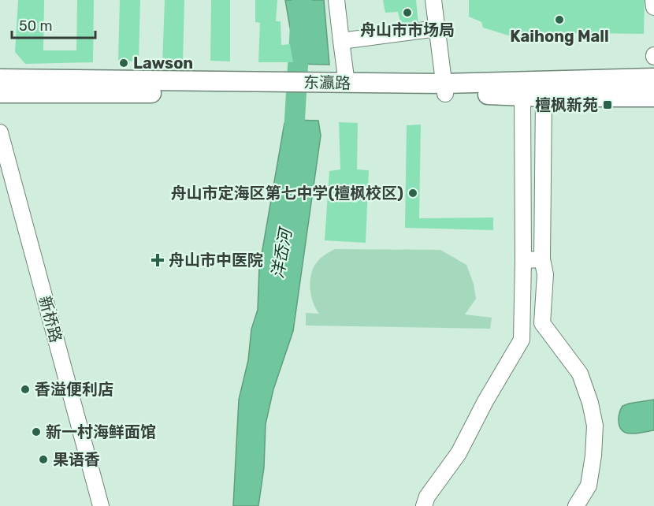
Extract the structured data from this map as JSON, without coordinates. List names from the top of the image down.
{
  "streets": {
    "main road": ["东瀛路"],
    "street": ["新桥路"]
  },
  "water": ["洋岙河"],
  "places": {
    "other": [
      "舟山市市场局",
      "Kaihong Mall",
      "Lawson",
      "舟山市定海区第七中学(檀枫校区)",
      "香溢便利店",
      "新一村海鲜面馆",
      "果语香"
    ],
    "transit": ["檀枫新苑"],
    "health": ["舟山市中医院"]
  },
  "scale_bar": "50 m"
}
